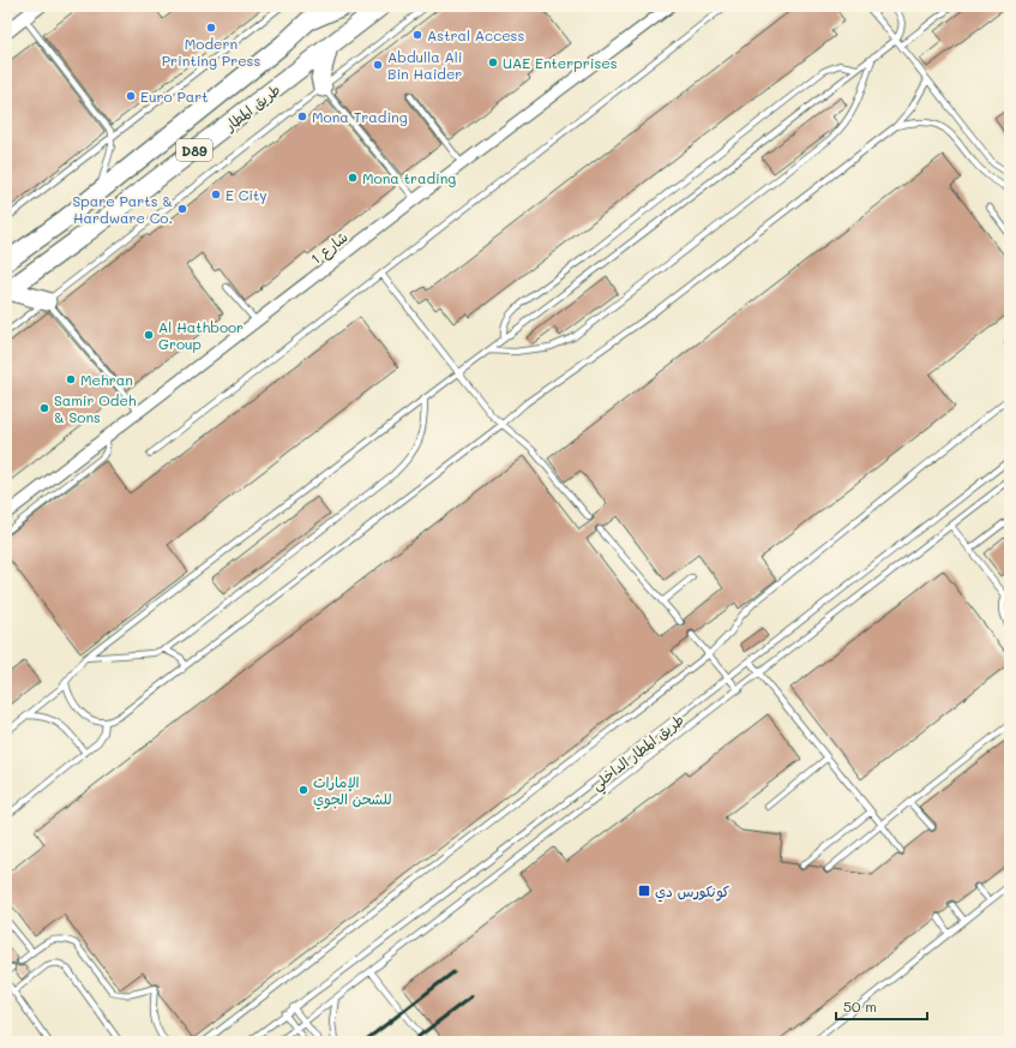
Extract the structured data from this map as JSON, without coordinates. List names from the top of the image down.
{
  "streets": {
    "highway": ["طريق المطار", "D89"],
    "street": ["شارع 1"],
    "lane": ["طريق المطار الداخلي"]
  },
  "places": {
    "other": [
      "Modern Printing Press",
      "Astral Access",
      "UAE Enterprises",
      "Abdulla Ali Bin Haider",
      "Euro Part",
      "Mona Trading",
      "Mona trading",
      "E City",
      "Spare Parts & Hardware Co.",
      "Al Hathboor Group",
      "Mehran",
      "Samir Odeh & Sons",
      "الإمارات للشحن الجوي"
    ],
    "transit": ["كونكورس دي"]
  },
  "scale_bar": "50 m"
}
